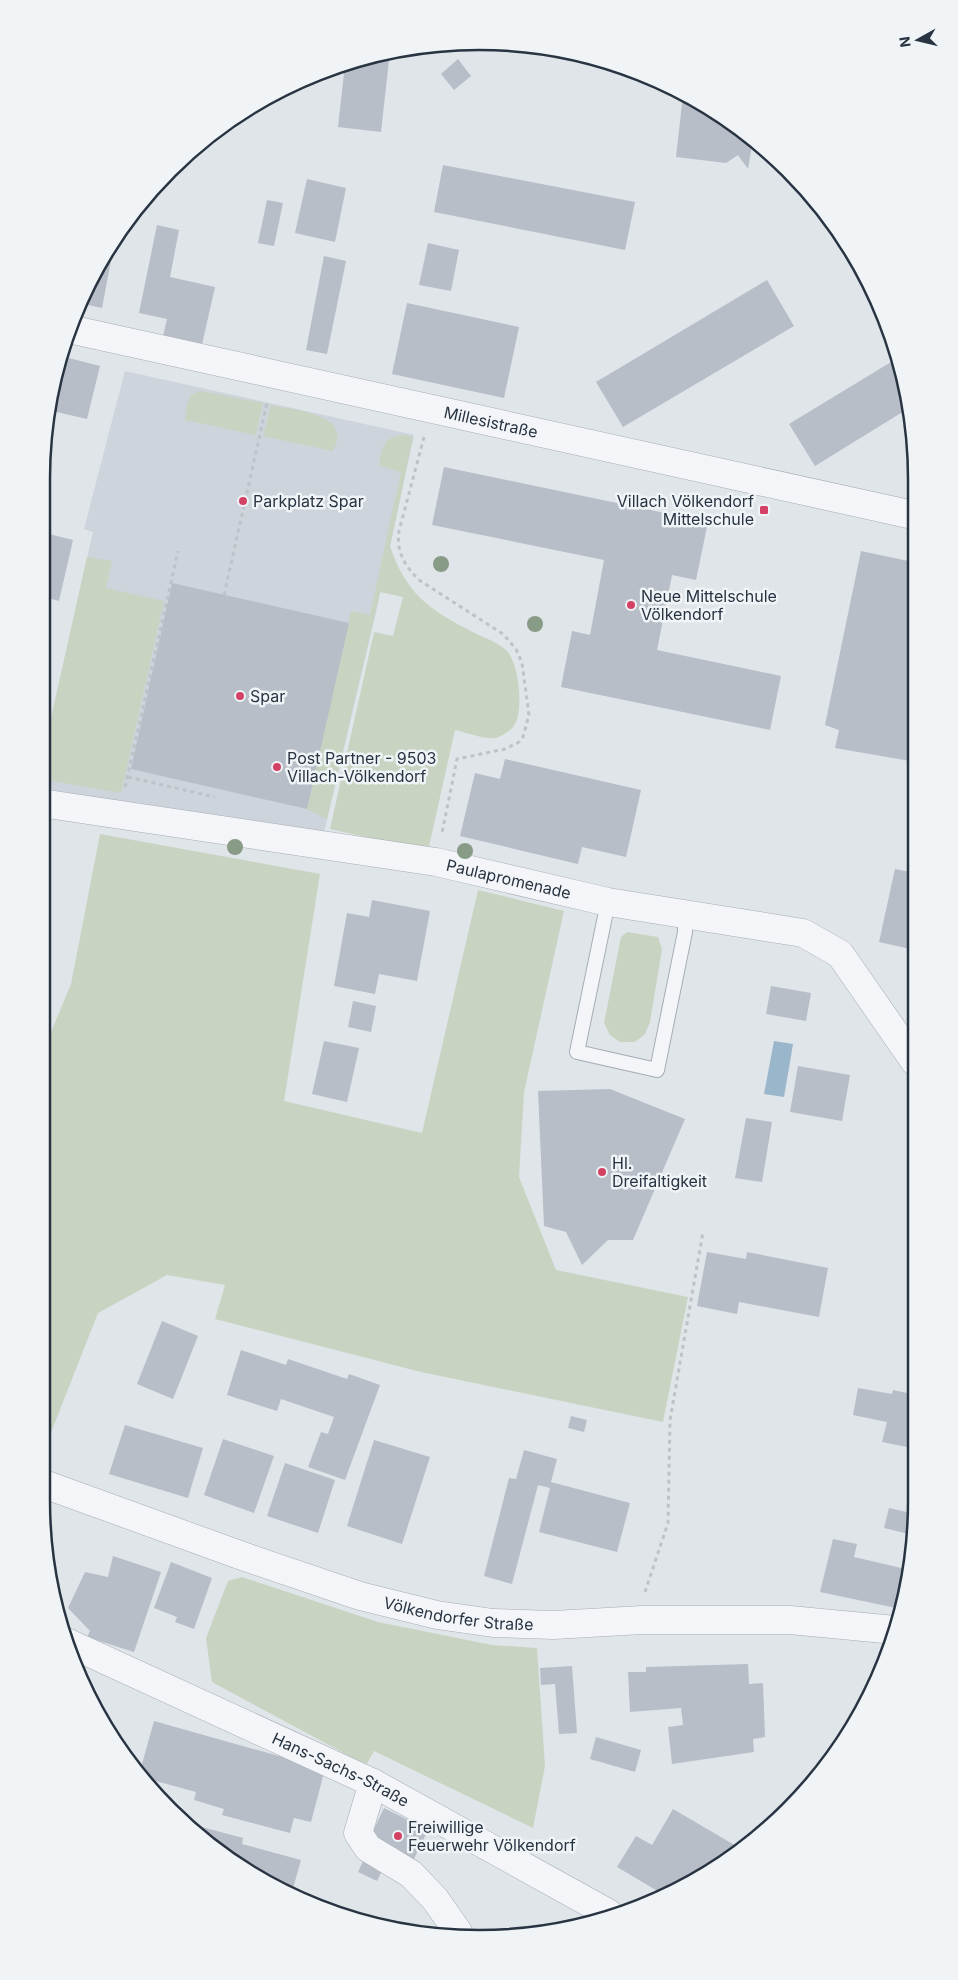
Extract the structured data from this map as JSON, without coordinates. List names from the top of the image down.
{
  "streets": {
    "street": [
      "Millesistraße",
      "Paulapromenade",
      "Völkendorfer Straße",
      "Hans-Sachs-Straße"
    ]
  },
  "places": {
    "other": [
      "Parkplatz Spar",
      "Neue Mittelschule Völkendorf",
      "Spar",
      "Post Partner - 9503 Villach-Völkendorf",
      "Hl. Dreifaltigkeit",
      "Freiwillige Feuerwehr Völkendorf"
    ],
    "transit": ["Villach Völkendorf Mittelschule"]
  },
  "north": "left"
}
